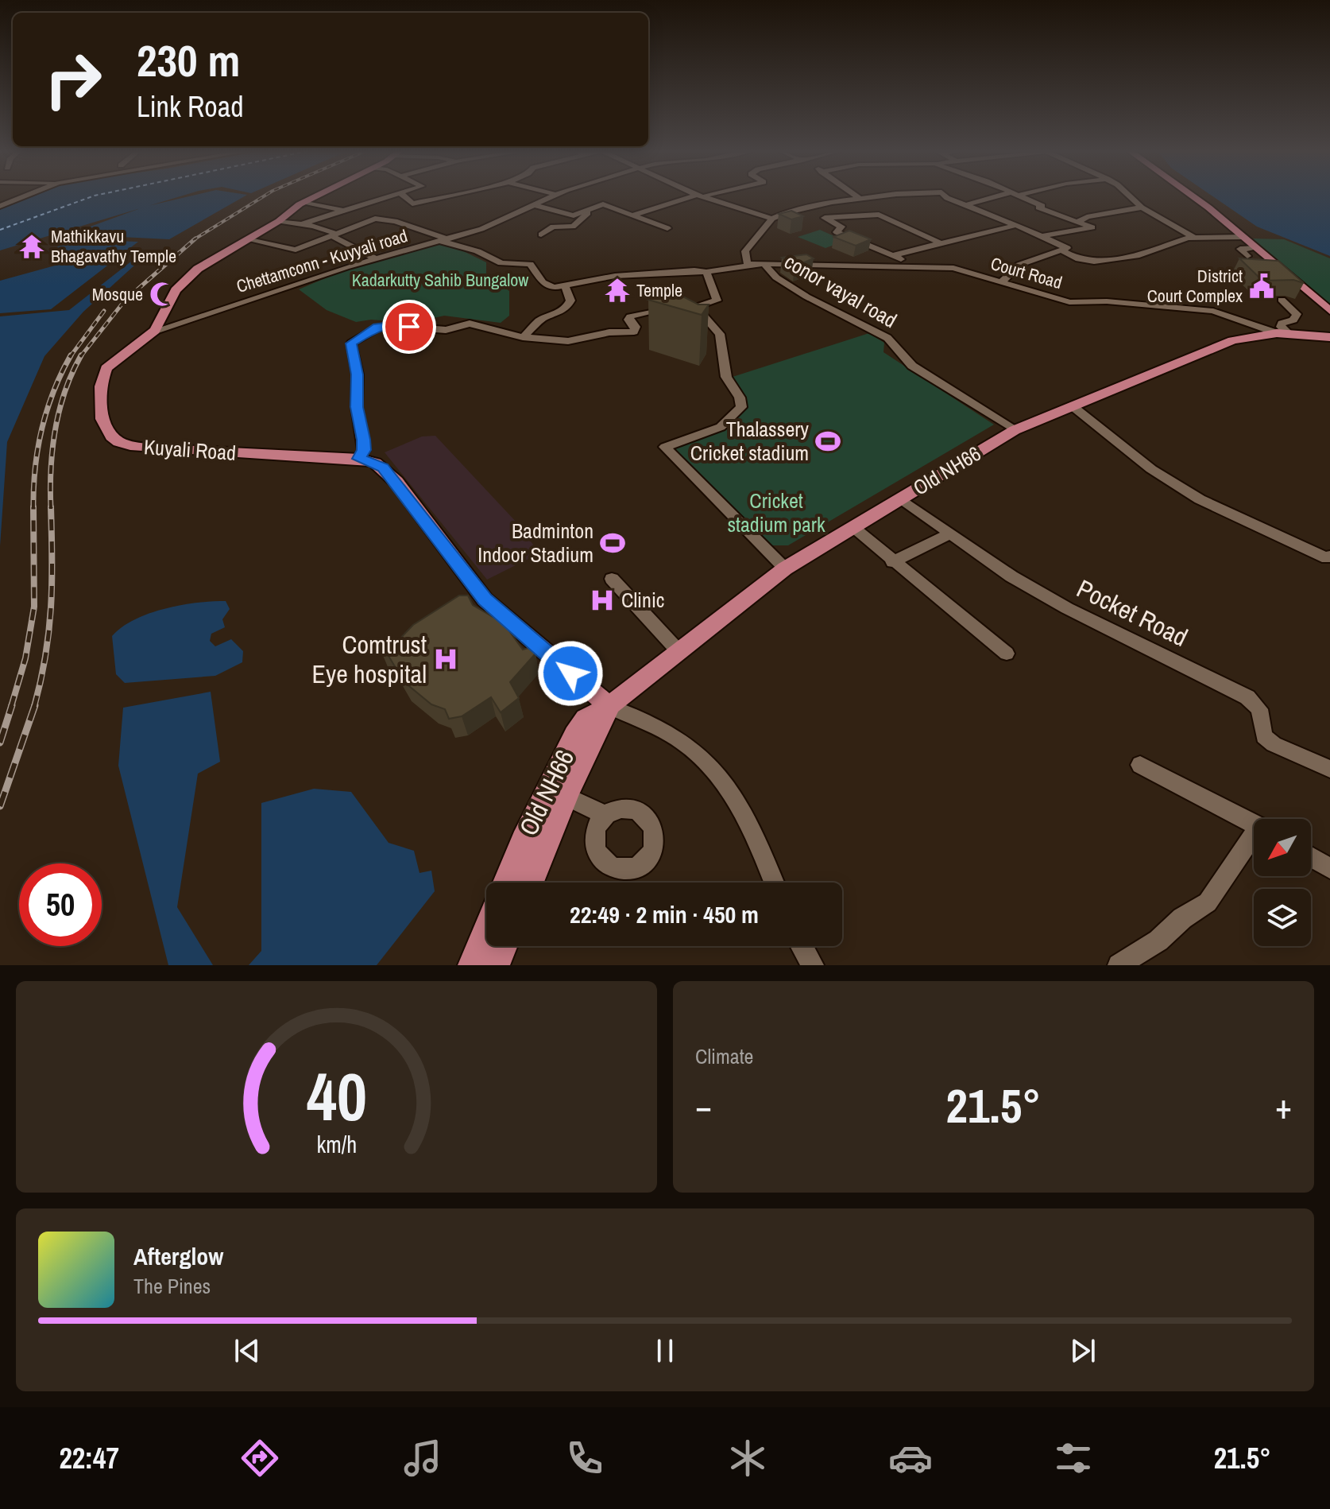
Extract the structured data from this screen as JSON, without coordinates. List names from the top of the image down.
{
  "streets": {
    "main road": ["Kuyali Road", "Old NH66"],
    "street": [
      "Chettamconn - Kuyyali road",
      "Court Road",
      "conor vayal road",
      "Pocket Road"
    ]
  },
  "crossings": [
    ["Chettamconn - Kuyyali road", "Kuyali Road"],
    ["Court Road", "conor vayal road"],
    ["Court Road", "Old NH66"],
    ["conor vayal road", "Old NH66"],
    ["Kuyali Road", "Old NH66"],
    ["Old NH66", "Pocket Road"]
  ],
  "parks": ["Kadarkutty Sahib Bungalow", "Cricket stadium park"],
  "places": {
    "temple": ["Mathikkavu Bhagavathy Temple", "Temple"],
    "public building": ["District Court Complex"],
    "mosque": ["Mosque"],
    "sports": ["Thalassery Cricket stadium", "Badminton Indoor Stadium"],
    "hospital": ["Clinic", "Comtrust Eye hospital"]
  },
  "north": "bottom left",
  "page": {
    "turn": ["230 m", "Link Road"],
    "limit": "50",
    "trip": "22:49 · 2 min · 450 m",
    "tile": "Climate",
    "heat": ["−", "21.5°", "+"],
    "song": ["Afterglow", "The Pines"],
    "tabs": ["22:47", "21.5°"],
    "gauge": ["40", "km/h"]
  }
}
